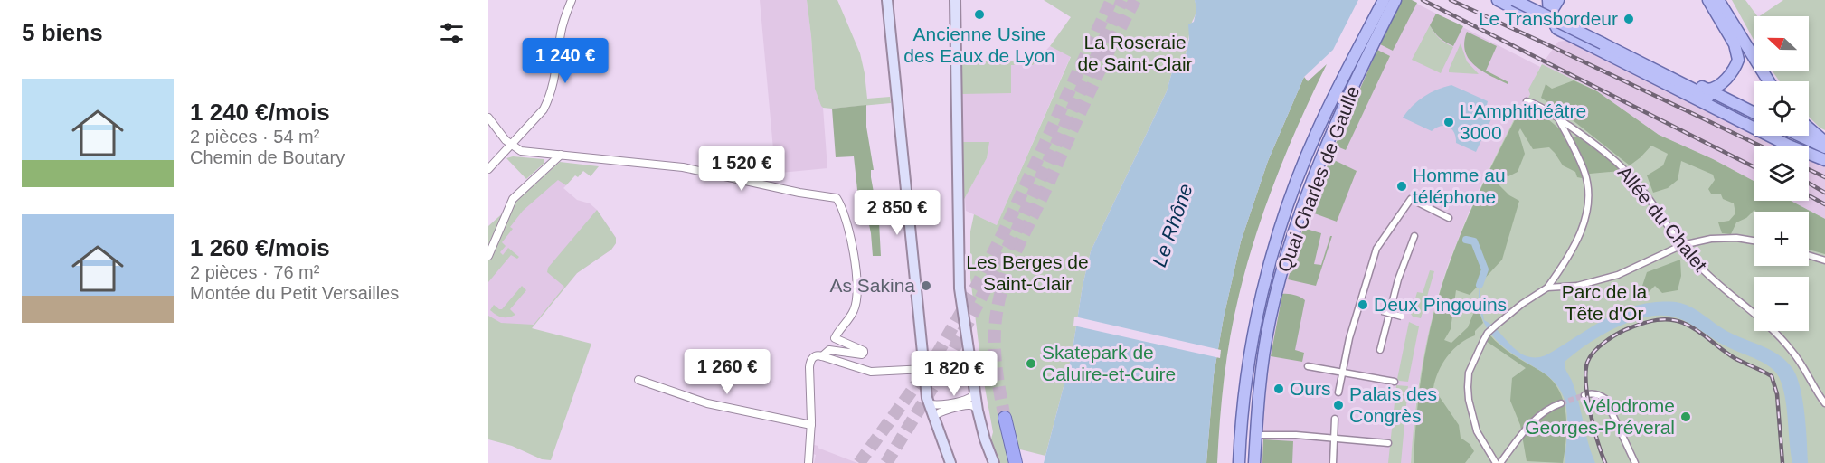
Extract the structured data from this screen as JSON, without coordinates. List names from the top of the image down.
{
  "streets": {
    "main road": ["Quai Charles de Gaulle"],
    "street": ["Allée du Chalet"]
  },
  "water": ["Le Rhône"],
  "parks": ["La Roseraie de Saint-Clair", "Les Berges de Saint-Clair", "Parc de la Tête d'Or"],
  "places": [
    "Ancienne Usine des Eaux de Lyon",
    "Le Transbordeur",
    "L’Amphithéâtre 3000",
    "Homme au téléphone",
    "As Sakina",
    "Deux Pingouins",
    "Skatepark de Caluire-et-Cuire",
    "Ours",
    "Palais des Congrès",
    "Vélodrome Georges-Préveral"
  ],
  "north": "left",
  "page": {
    "heading": "5 biens",
    "map_buttons": ["+", "−"],
    "price": [
      "1 240 €",
      "1 520 €",
      "2 850 €",
      "1 260 €",
      "1 820 €"
    ],
    "list": [
      {
        "name": "1 240 €/mois",
        "note": "2 pièces · 54 m² · Chemin de Boutary"
      },
      {
        "name": "1 260 €/mois",
        "note": "2 pièces · 76 m² · Montée du Petit Versailles"
      }
    ]
  }
}
